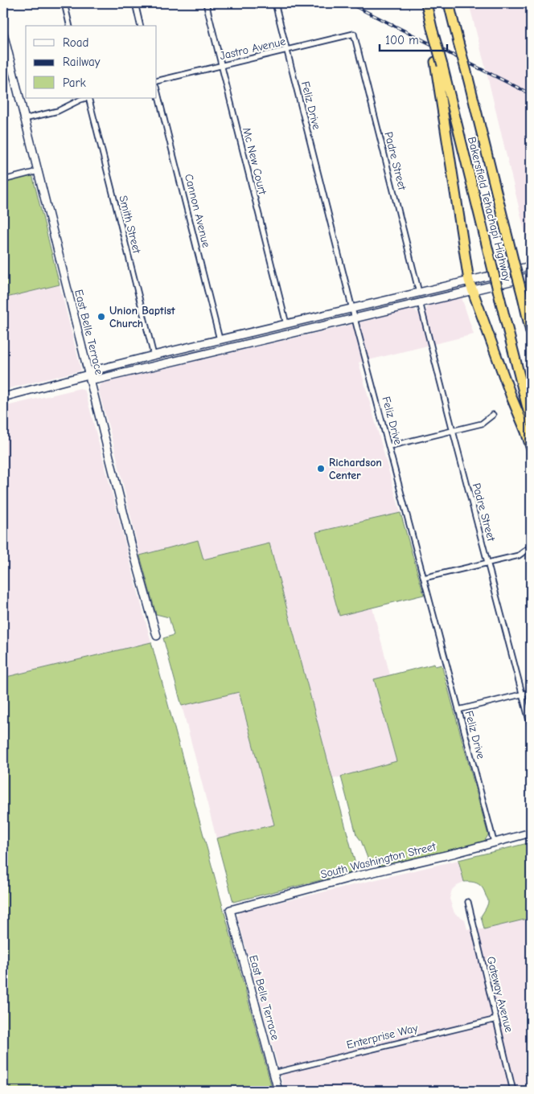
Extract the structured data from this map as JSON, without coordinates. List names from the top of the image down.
{
  "streets": {
    "highway": ["Bakersfield Tehachapi Highway"],
    "street": [
      "Jastro Avenue",
      "Feliz Drive",
      "Mc New Court",
      "Padre Street",
      "Cannon Avenue",
      "Smith Street",
      "East Belle Terrace",
      "South Washington Street",
      "Gateway Avenue",
      "Enterprise Way"
    ]
  },
  "crossings": [
    ["Jastro Avenue", "Feliz Drive"],
    ["Jastro Avenue", "Mc New Court"],
    ["Jastro Avenue", "Padre Street"],
    ["Feliz Drive", "South Washington Street"],
    ["East Belle Terrace", "South Washington Street"],
    ["East Belle Terrace", "Enterprise Way"],
    ["Gateway Avenue", "Enterprise Way"]
  ],
  "places": ["Union Baptist Church", "Richardson Center"],
  "legend": ["Road", "Railway", "Park"],
  "scale_bar": "100 m"
}
